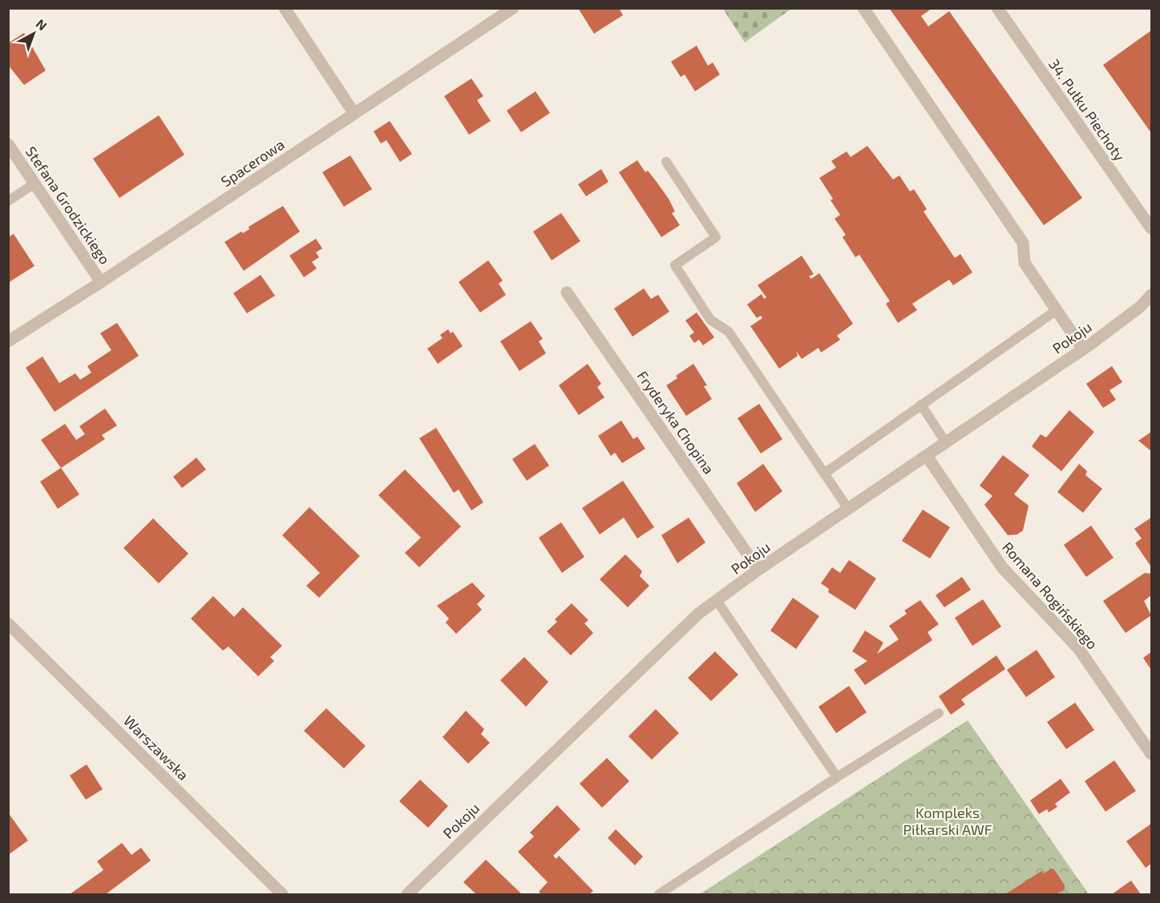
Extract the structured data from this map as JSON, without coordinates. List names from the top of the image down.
{
  "streets": {
    "street": [
      "34. Pułku Piechoty",
      "Spacerowa",
      "Stefana Grodzickiego",
      "Pokoju",
      "Fryderyka Chopina",
      "Romana Rogińskiego",
      "Warszawska"
    ]
  },
  "crossings": [
    ["Spacerowa", "Stefana Grodzickiego"],
    ["Pokoju", "Fryderyka Chopina"],
    ["Pokoju", "Romana Rogińskiego"]
  ],
  "parks": ["Kompleks Piłkarski AWF"],
  "north": "top right"
}
